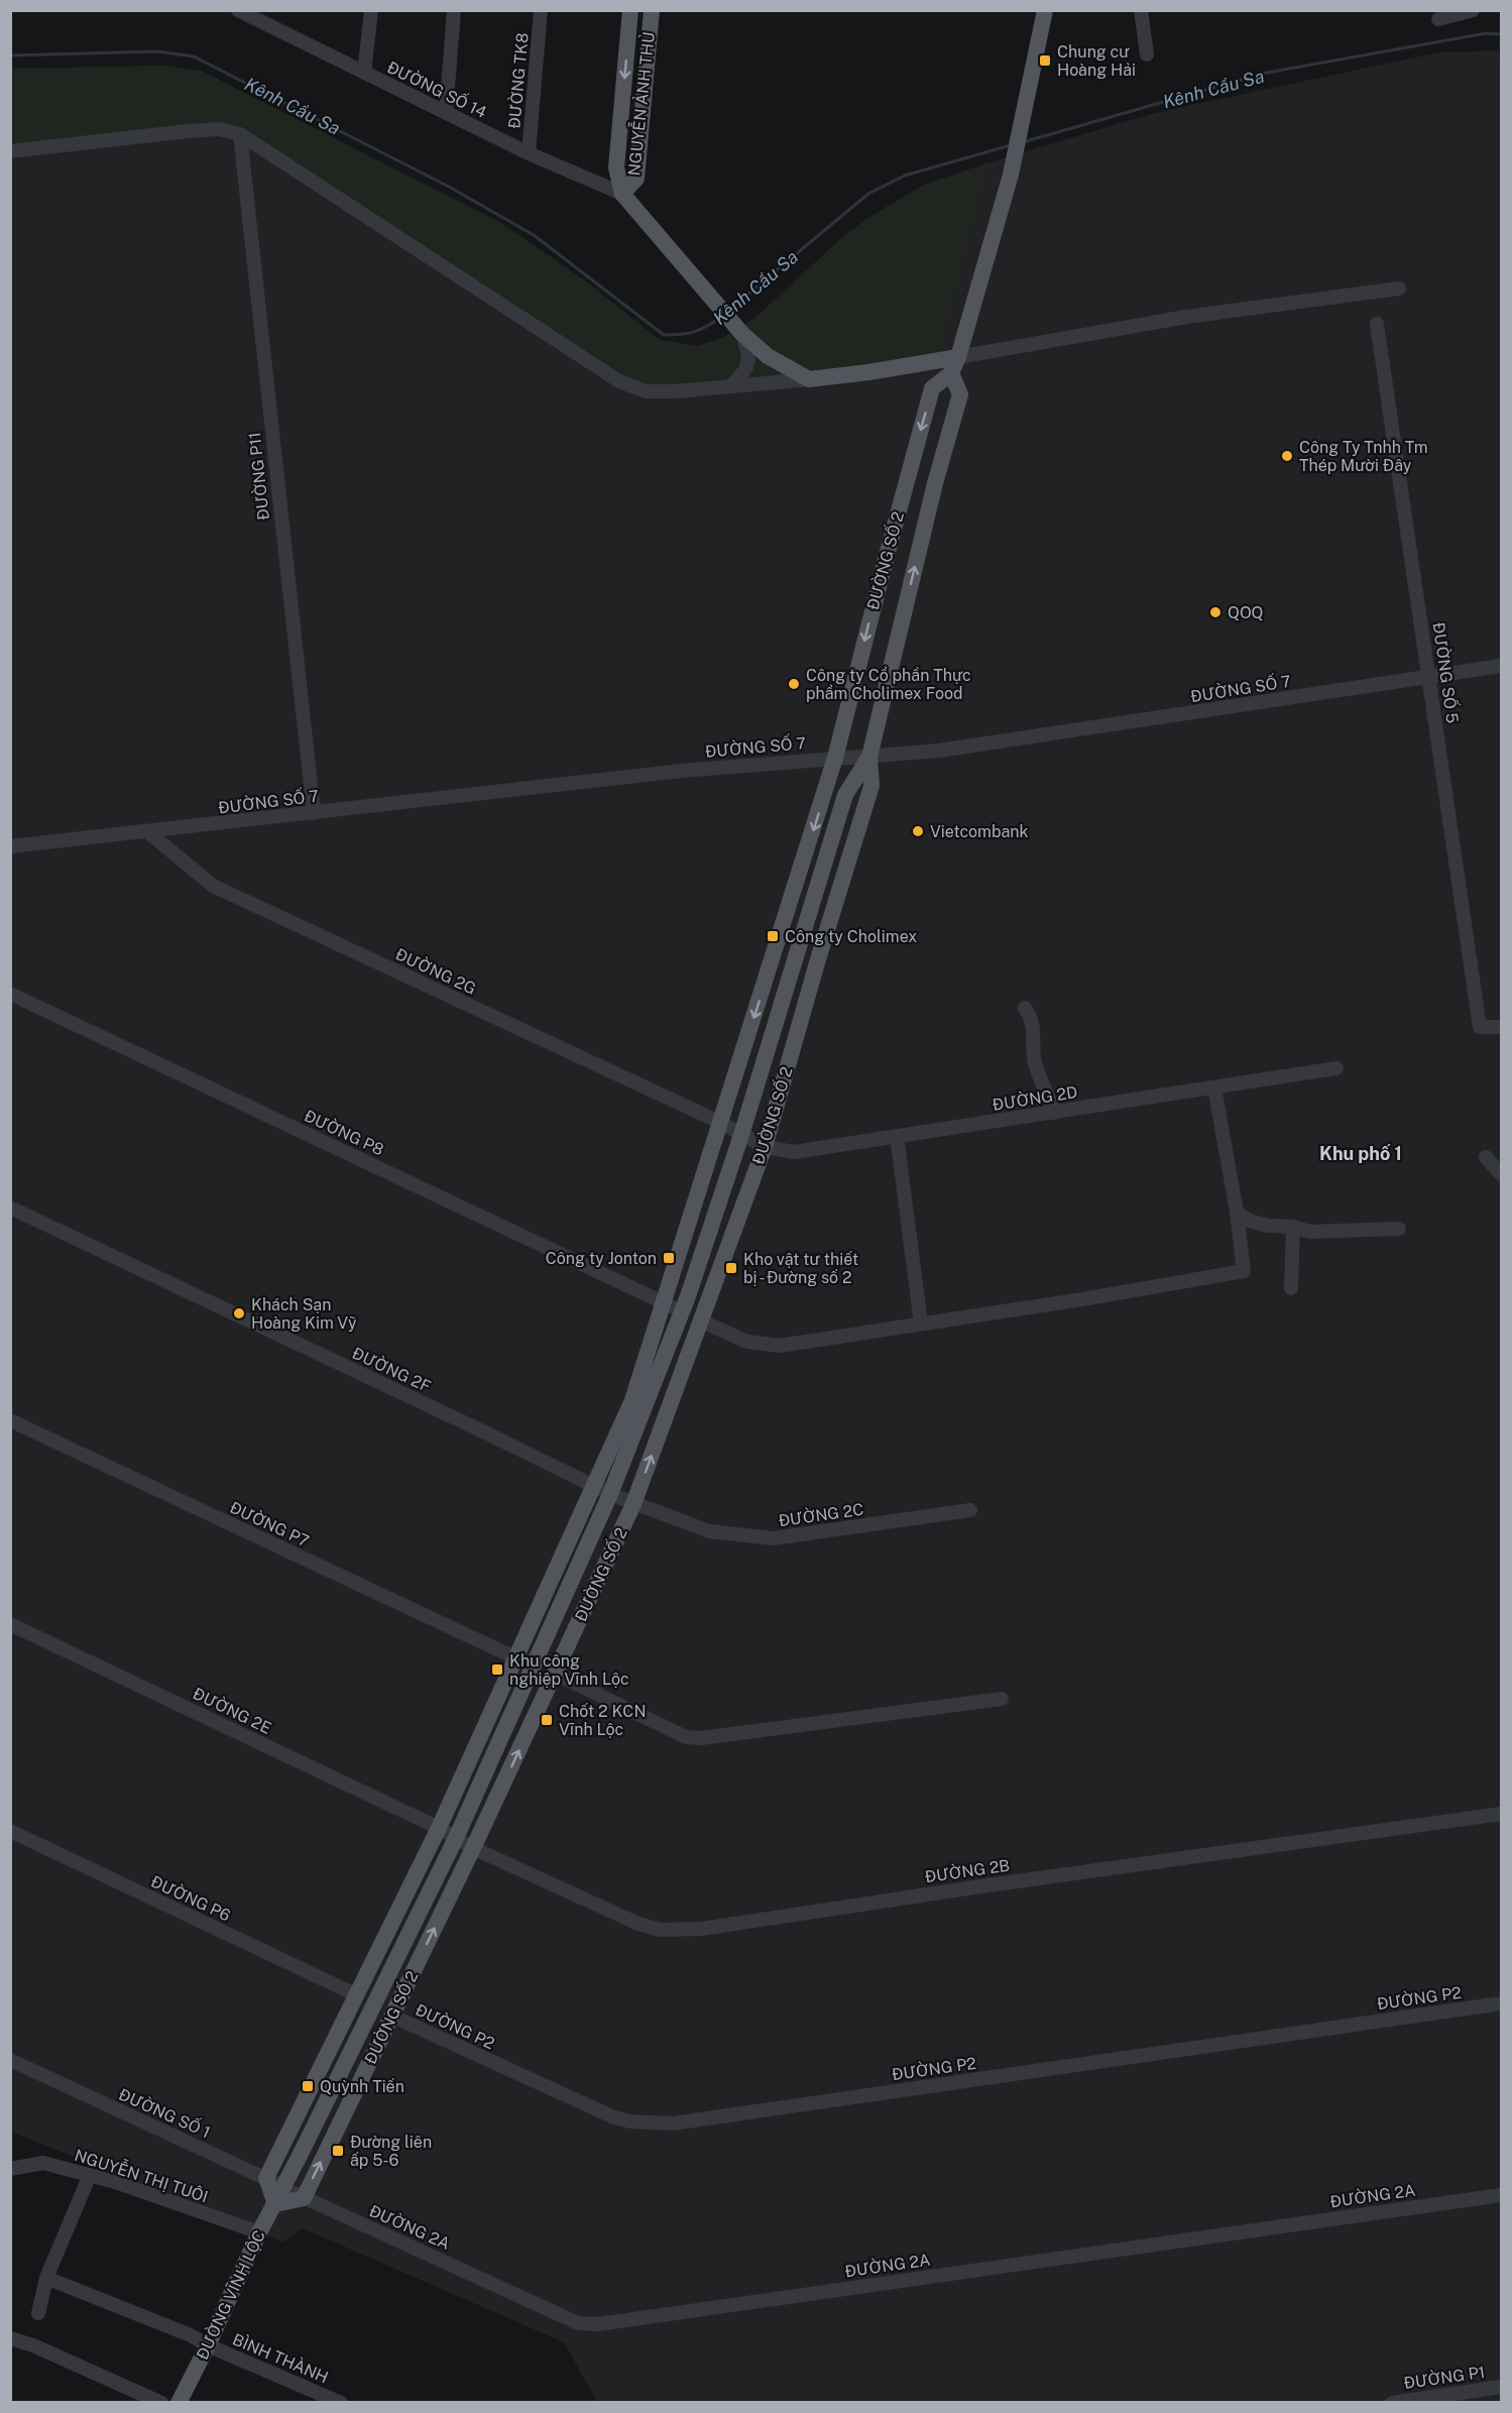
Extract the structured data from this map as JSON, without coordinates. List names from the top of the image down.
{
  "streets": {
    "main road": ["NGUYỄN ẢNH THỦ", "ĐƯỜNG SỐ 2", "ĐƯỜNG VĨNH LỘC"],
    "street": [
      "ĐƯỜNG TK8",
      "ĐƯỜNG SỐ 14",
      "ĐƯỜNG P11",
      "ĐƯỜNG SỐ 5",
      "ĐƯỜNG SỐ 7",
      "ĐƯỜNG 2G",
      "ĐƯỜNG 2D",
      "ĐƯỜNG P8",
      "ĐƯỜNG 2F",
      "ĐƯỜNG 2C",
      "ĐƯỜNG P7",
      "ĐƯỜNG 2E",
      "ĐƯỜNG 2B",
      "ĐƯỜNG P6",
      "ĐƯỜNG P2",
      "ĐƯỜNG SỐ 1",
      "NGUYỄN THỊ TUÔI",
      "ĐƯỜNG 2A",
      "BÌNH THÀNH",
      "ĐƯỜNG P1"
    ]
  },
  "crossings": [
    ["ĐƯỜNG TK8", "ĐƯỜNG SỐ 14"],
    ["ĐƯỜNG SỐ 14", "NGUYỄN ẢNH THỦ"],
    ["ĐƯỜNG P11", "ĐƯỜNG SỐ 7"],
    ["ĐƯỜNG SỐ 2", "ĐƯỜNG SỐ 7"],
    ["ĐƯỜNG SỐ 2", "ĐƯỜNG 2G"],
    ["ĐƯỜNG SỐ 2", "ĐƯỜNG 2D"],
    ["ĐƯỜNG SỐ 2", "ĐƯỜNG P8"],
    ["ĐƯỜNG SỐ 2", "ĐƯỜNG 2F"],
    ["ĐƯỜNG SỐ 2", "ĐƯỜNG 2C"],
    ["ĐƯỜNG SỐ 2", "ĐƯỜNG P7"],
    ["ĐƯỜNG SỐ 2", "ĐƯỜNG 2E"],
    ["ĐƯỜNG SỐ 2", "ĐƯỜNG 2B"],
    ["ĐƯỜNG SỐ 2", "ĐƯỜNG P6"],
    ["ĐƯỜNG SỐ 2", "ĐƯỜNG P2"],
    ["ĐƯỜNG SỐ 2", "ĐƯỜNG SỐ 1"],
    ["ĐƯỜNG SỐ 2", "ĐƯỜNG 2A"],
    ["ĐƯỜNG SỐ 2", "ĐƯỜNG VĨNH LỘC"],
    ["ĐƯỜNG SỐ 5", "ĐƯỜNG SỐ 7"],
    ["ĐƯỜNG SỐ 7", "ĐƯỜNG 2G"],
    ["ĐƯỜNG 2G", "ĐƯỜNG 2D"],
    ["ĐƯỜNG 2F", "ĐƯỜNG 2C"],
    ["ĐƯỜNG 2E", "ĐƯỜNG 2B"],
    ["ĐƯỜNG SỐ 1", "ĐƯỜNG 2A"],
    ["ĐƯỜNG SỐ 1", "ĐƯỜNG VĨNH LỘC"],
    ["NGUYỄN THỊ TUÔI", "ĐƯỜNG VĨNH LỘC"],
    ["ĐƯỜNG VĨNH LỘC", "BÌNH THÀNH"]
  ],
  "districts": ["Khu phố 1"],
  "water": ["Kênh Cầu Sa"],
  "places": {
    "transit": [
      "Chung cư Hoàng Hải",
      "Công ty Cholimex",
      "Công ty Jonton",
      "Kho vật tư thiết bị - Đường số 2",
      "Khu công nghiệp Vĩnh Lộc",
      "Chốt 2 KCN Vĩnh Lộc",
      "Quỳnh Tiến",
      "Đường liên ấp 5-6"
    ],
    "other": [
      "Công Ty Tnhh Tm Thép Mười Đây",
      "QOQ",
      "Công ty Cổ phần Thực phẩm Cholimex Food",
      "Vietcombank",
      "Khách Sạn Hoàng Kim Vỹ"
    ]
  }
}
